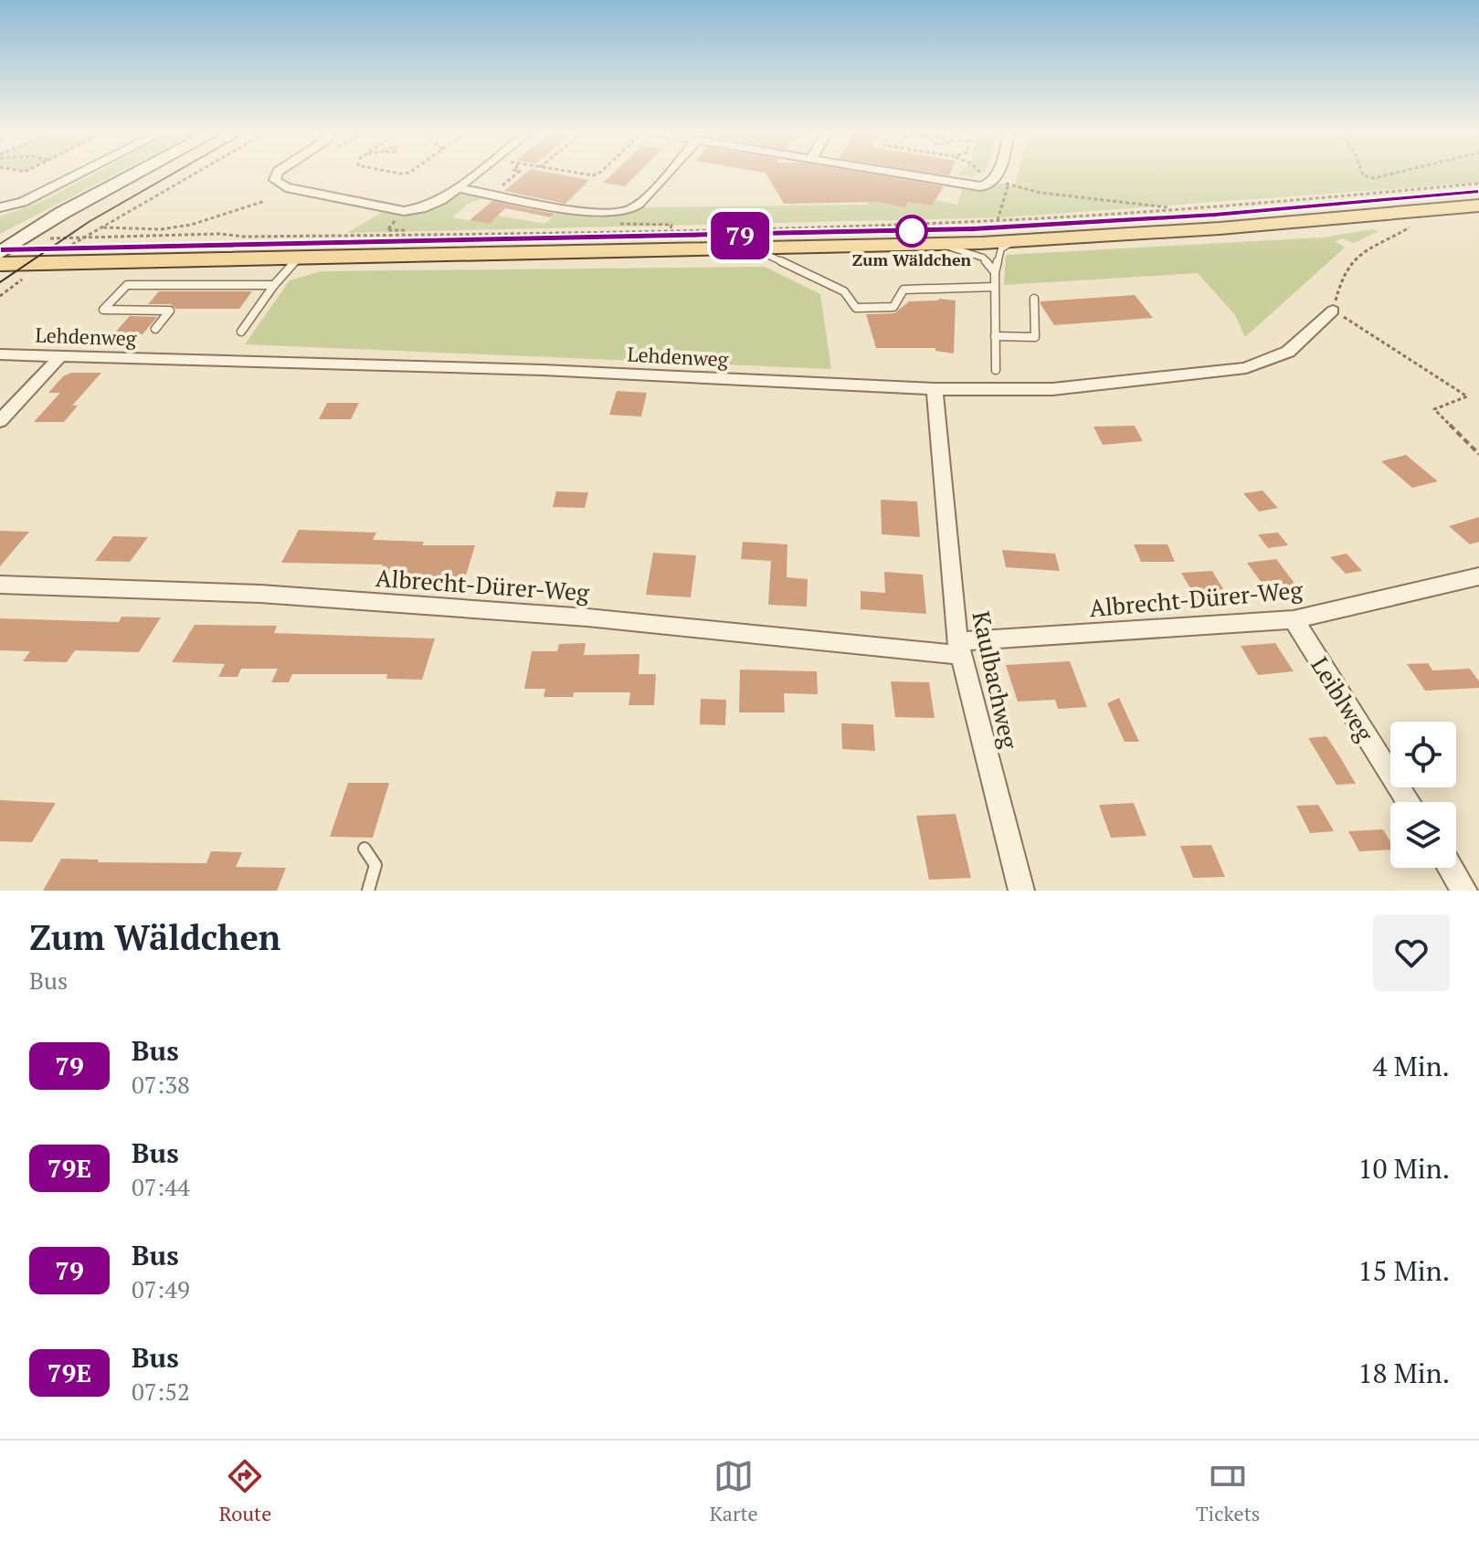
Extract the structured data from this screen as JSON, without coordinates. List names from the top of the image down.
{
  "streets": {
    "street": [
      "Lehdenweg",
      "Albrecht-Dürer-Weg",
      "Kaulbachweg",
      "Leiblweg"
    ]
  },
  "crossings": [
    ["Lehdenweg", "Kaulbachweg"],
    ["Albrecht-Dürer-Weg", "Kaulbachweg"],
    ["Albrecht-Dürer-Weg", "Leiblweg"]
  ],
  "places": ["Zum Wäldchen"],
  "lines": ["bus line 79"],
  "page": {
    "on_map": "79",
    "heading": ["Zum Wäldchen", "Bus"],
    "list": [
      {
        "mark": "79",
        "name": "Bus",
        "note": "07:38",
        "value": "4 Min."
      },
      {
        "mark": "79E",
        "name": "Bus",
        "note": "07:44",
        "value": "10 Min."
      },
      {
        "mark": "79",
        "name": "Bus",
        "note": "07:49",
        "value": "15 Min."
      },
      {
        "mark": "79E",
        "name": "Bus",
        "note": "07:52",
        "value": "18 Min."
      }
    ],
    "tabs": ["Route", "Karte", "Tickets"]
  }
}
